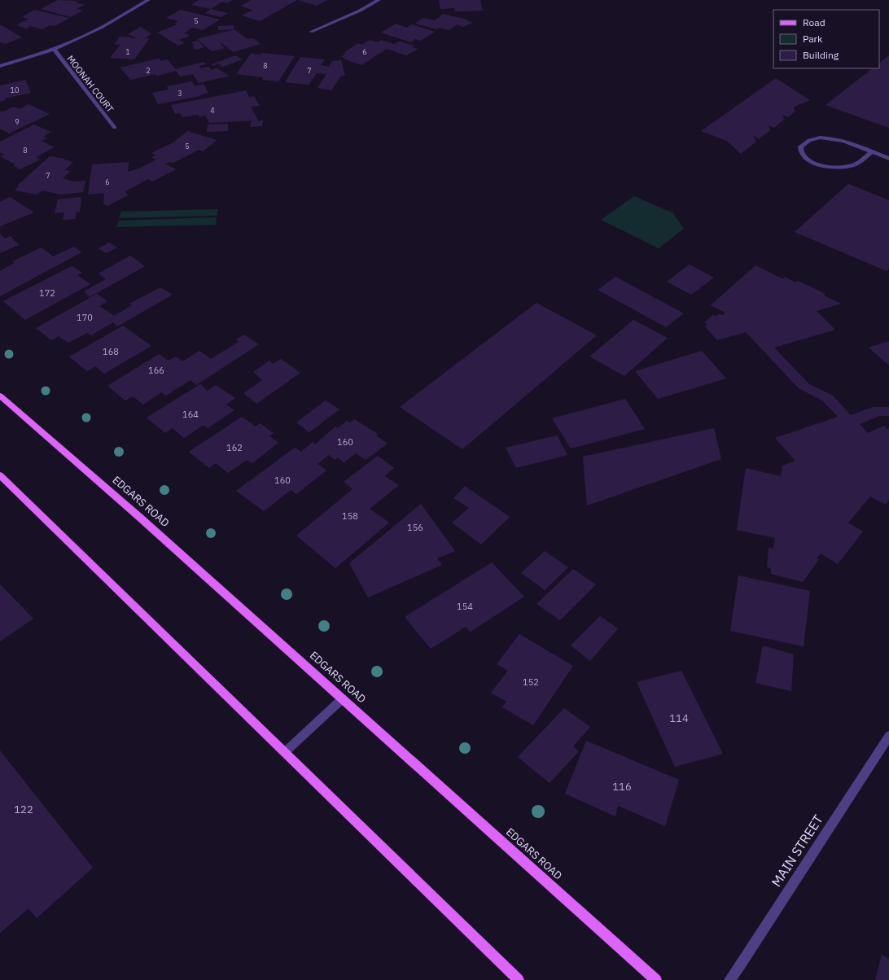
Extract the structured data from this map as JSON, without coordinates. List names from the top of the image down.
{
  "streets": {
    "main road": ["EDGARS ROAD"],
    "street": ["MOONAH COURT", "MAIN STREET"]
  },
  "house_numbers": [
    "5",
    "1",
    "6",
    "8",
    "2",
    "7",
    "10",
    "3",
    "4",
    "9",
    "5",
    "8",
    "7",
    "6",
    "172",
    "170",
    "168",
    "166",
    "164",
    "160",
    "162",
    "160",
    "158",
    "156",
    "154",
    "152",
    "114",
    "116",
    "122"
  ],
  "legend": ["Road", "Park", "Building"]
}
